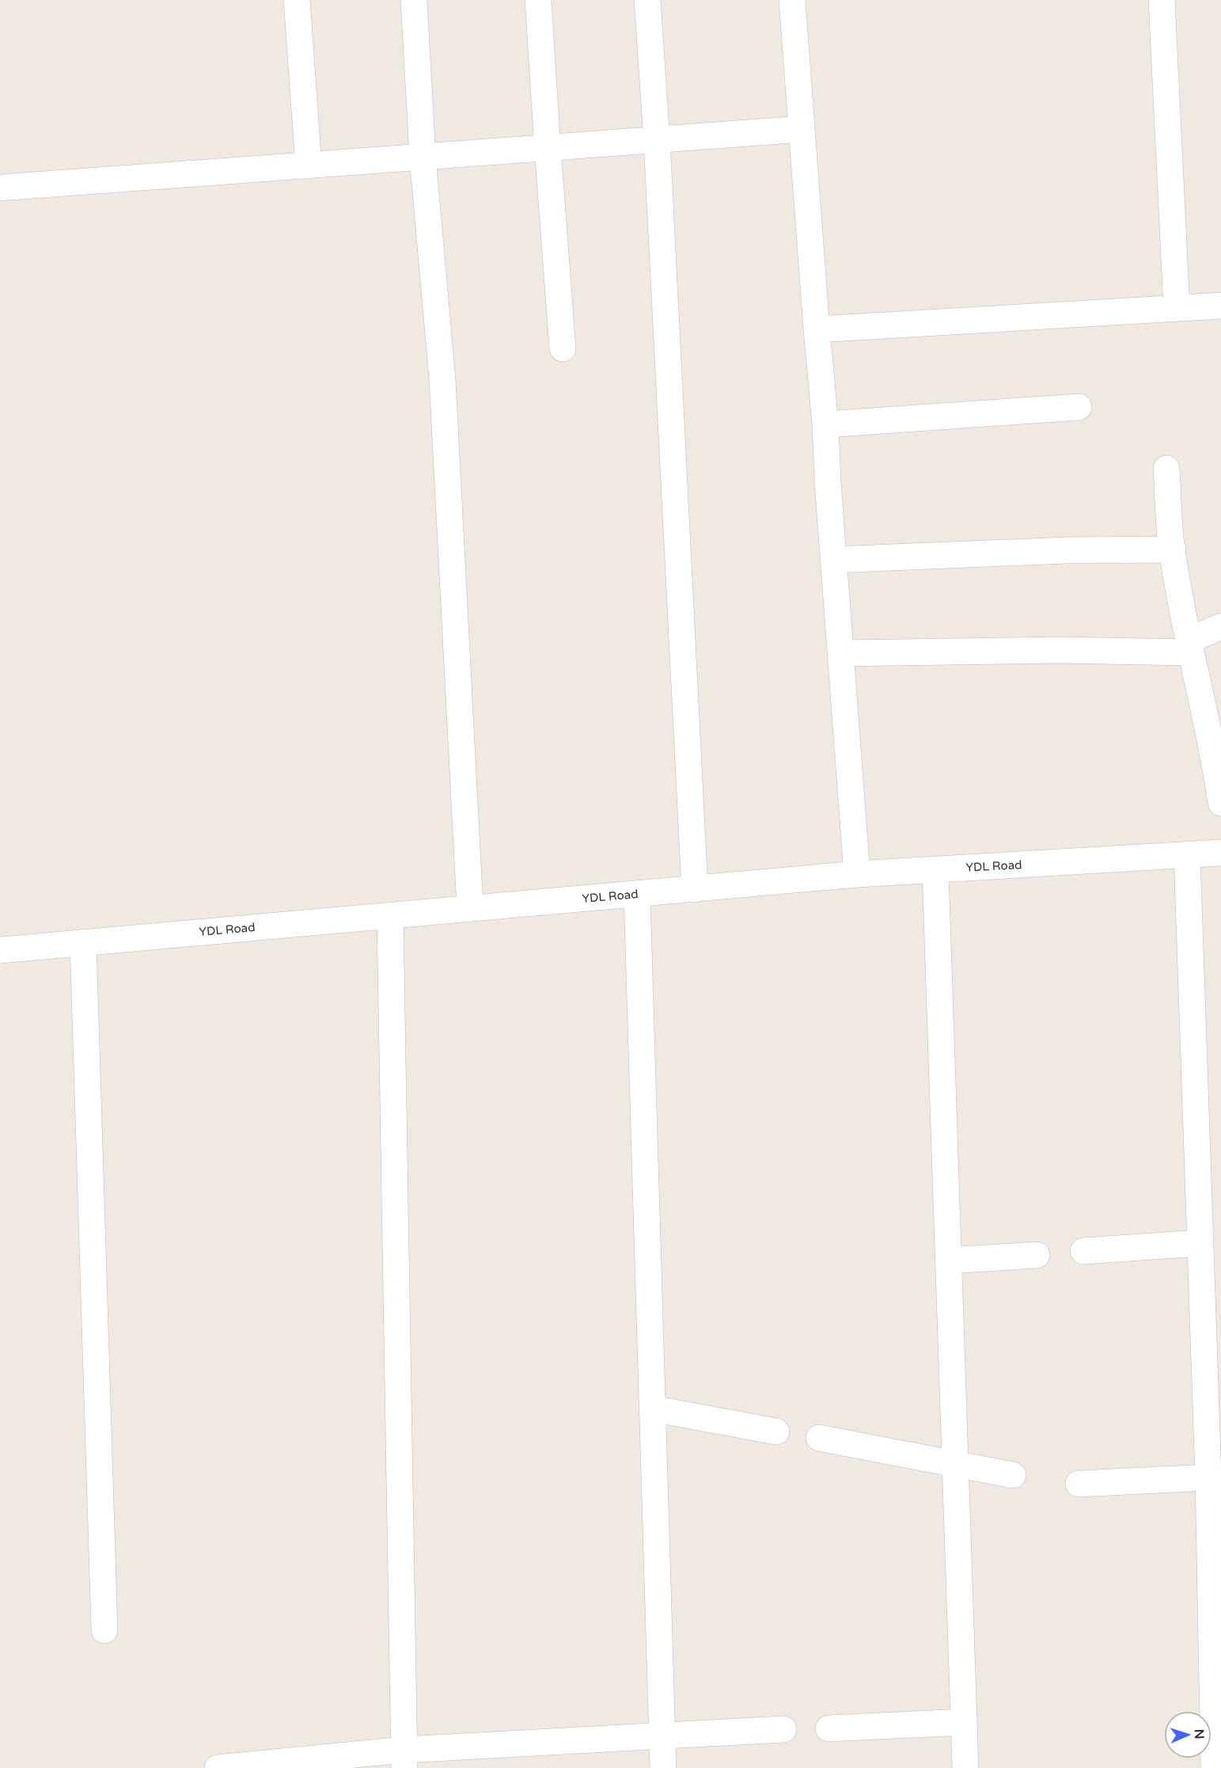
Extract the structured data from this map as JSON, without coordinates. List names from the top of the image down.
{
  "streets": {
    "street": ["YDL Road"]
  },
  "north": "right"
}
